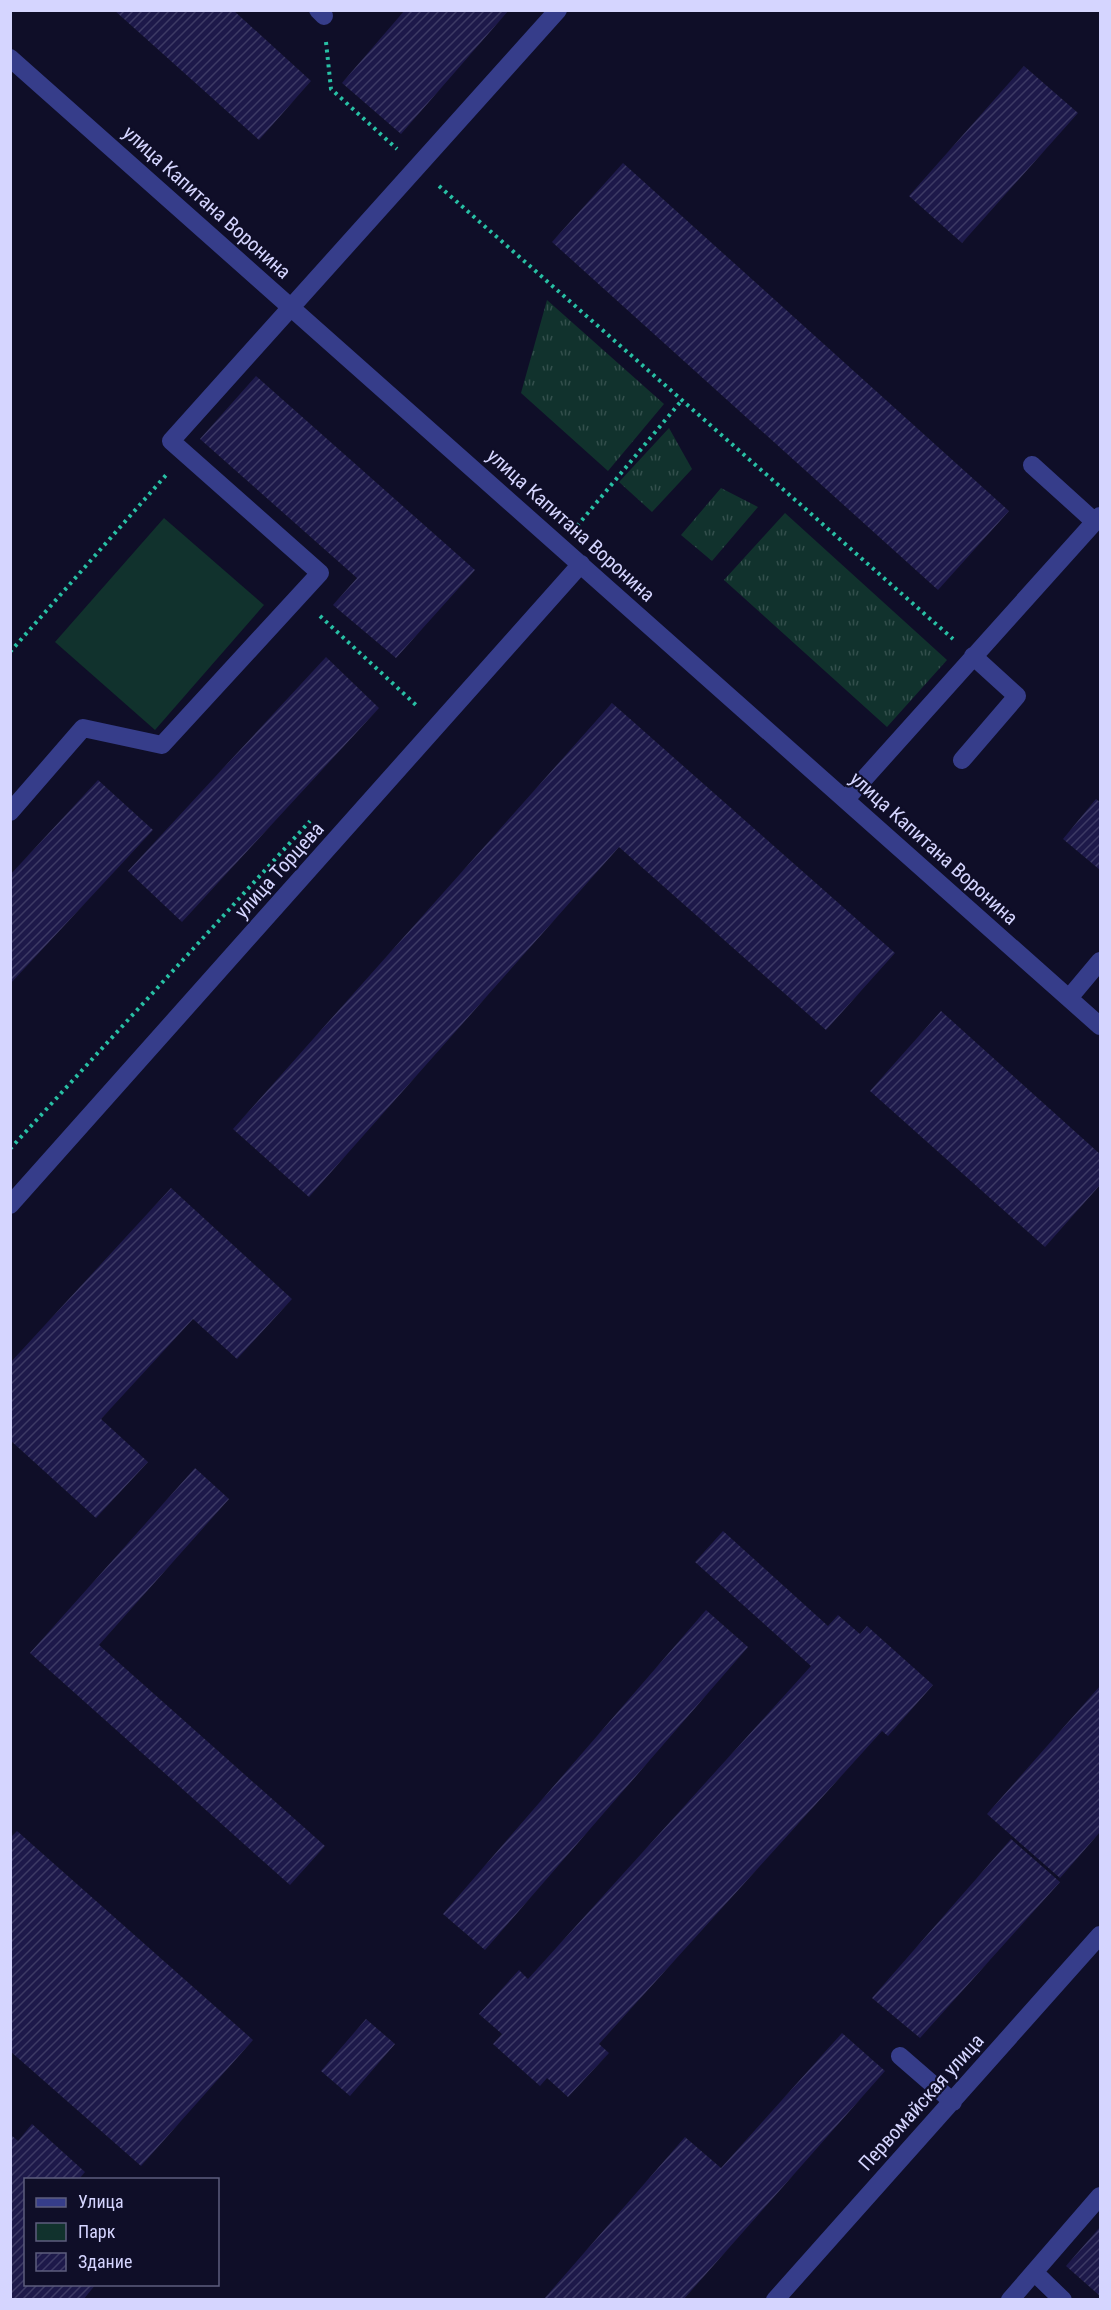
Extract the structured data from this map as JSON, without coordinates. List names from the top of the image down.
{
  "streets": {
    "street": ["улица Капитана Воронина", "улица Торцева", "Первомайская улица"]
  },
  "crossings": [
    ["улица Капитана Воронина", "улица Торцева"]
  ],
  "legend": ["Улица", "Парк", "Здание"]
}
